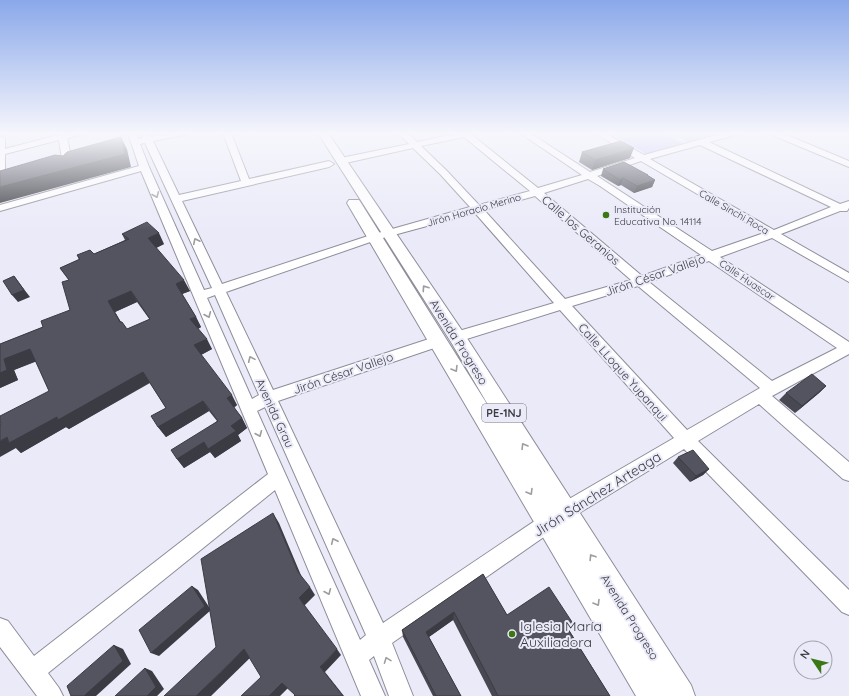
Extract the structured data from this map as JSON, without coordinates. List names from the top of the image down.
{
  "streets": {
    "main road": ["Avenida Progreso", "PE-1NJ"],
    "street": [
      "Jirón Horacio Merino",
      "Calle Sinchi Roca",
      "Calle los Geranios",
      "Jirón César Vallejo",
      "Calle Huascar",
      "Calle LLoque Yupanqui",
      "Avenida Grau",
      "Jirón Sánchez Arteaga"
    ]
  },
  "crossings": [
    ["Jirón Horacio Merino", "Calle los Geranios"],
    ["Jirón Horacio Merino", "Calle Huascar"],
    ["Jirón Horacio Merino", "Avenida Progreso"],
    ["Jirón Horacio Merino", "Calle LLoque Yupanqui"],
    ["Jirón Horacio Merino", "Avenida Grau"],
    ["Calle Sinchi Roca", "Jirón César Vallejo"],
    ["Calle los Geranios", "Jirón César Vallejo"],
    ["Calle los Geranios", "Jirón Sánchez Arteaga"],
    ["Jirón César Vallejo", "Calle Huascar"],
    ["Jirón César Vallejo", "Avenida Progreso"],
    ["Jirón César Vallejo", "Calle LLoque Yupanqui"],
    ["Jirón César Vallejo", "Avenida Grau"],
    ["Calle Huascar", "Jirón Sánchez Arteaga"],
    ["Avenida Progreso", "Jirón Sánchez Arteaga"],
    ["Calle LLoque Yupanqui", "Jirón Sánchez Arteaga"],
    ["Avenida Grau", "Jirón Sánchez Arteaga"]
  ],
  "places": ["Institución Educativa No. 14114", "Iglesia María Auxiliadora"],
  "north": "top left"
}
